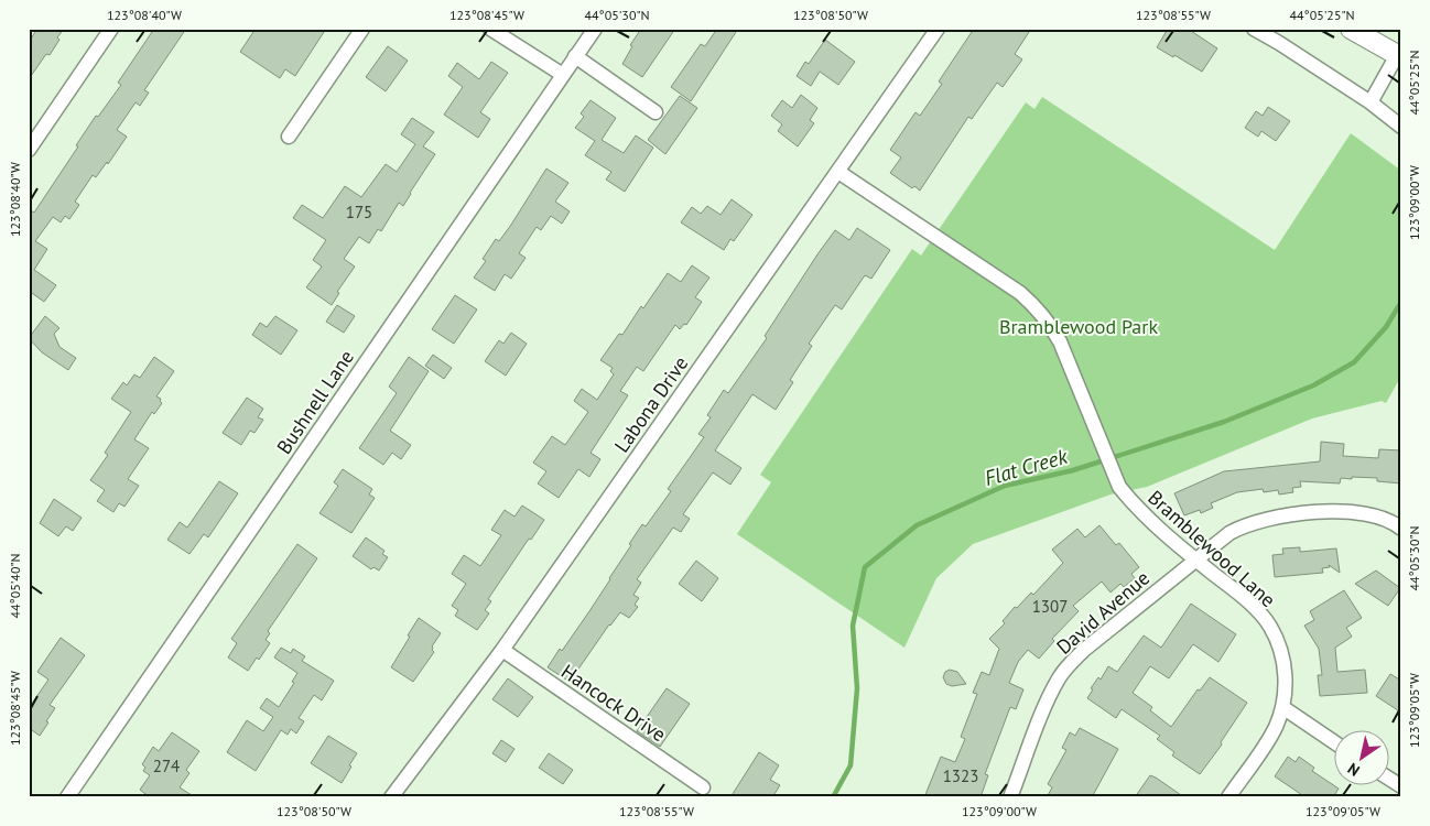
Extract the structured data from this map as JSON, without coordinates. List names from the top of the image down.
{
  "streets": {
    "street": [
      "Bushnell Lane",
      "Labona Drive",
      "Bramblewood Lane",
      "David Avenue",
      "Hancock Drive"
    ]
  },
  "crossings": [
    ["Labona Drive", "Bramblewood Lane"],
    ["Labona Drive", "Hancock Drive"],
    ["Bramblewood Lane", "David Avenue"]
  ],
  "water": ["Flat Creek"],
  "parks": ["Bramblewood Park"],
  "house_numbers": [
    "175",
    "1307",
    "274",
    "1323"
  ],
  "north": "bottom left",
  "coordinates": [
    "123°08'40\"W",
    "123°08'45\"W",
    "44°05'30\"N",
    "123°08'50\"W",
    "123°08'55\"W",
    "44°05'25\"N",
    "123°09'00\"W",
    "44°05'40\"N",
    "123°09'05\"W"
  ]
}
